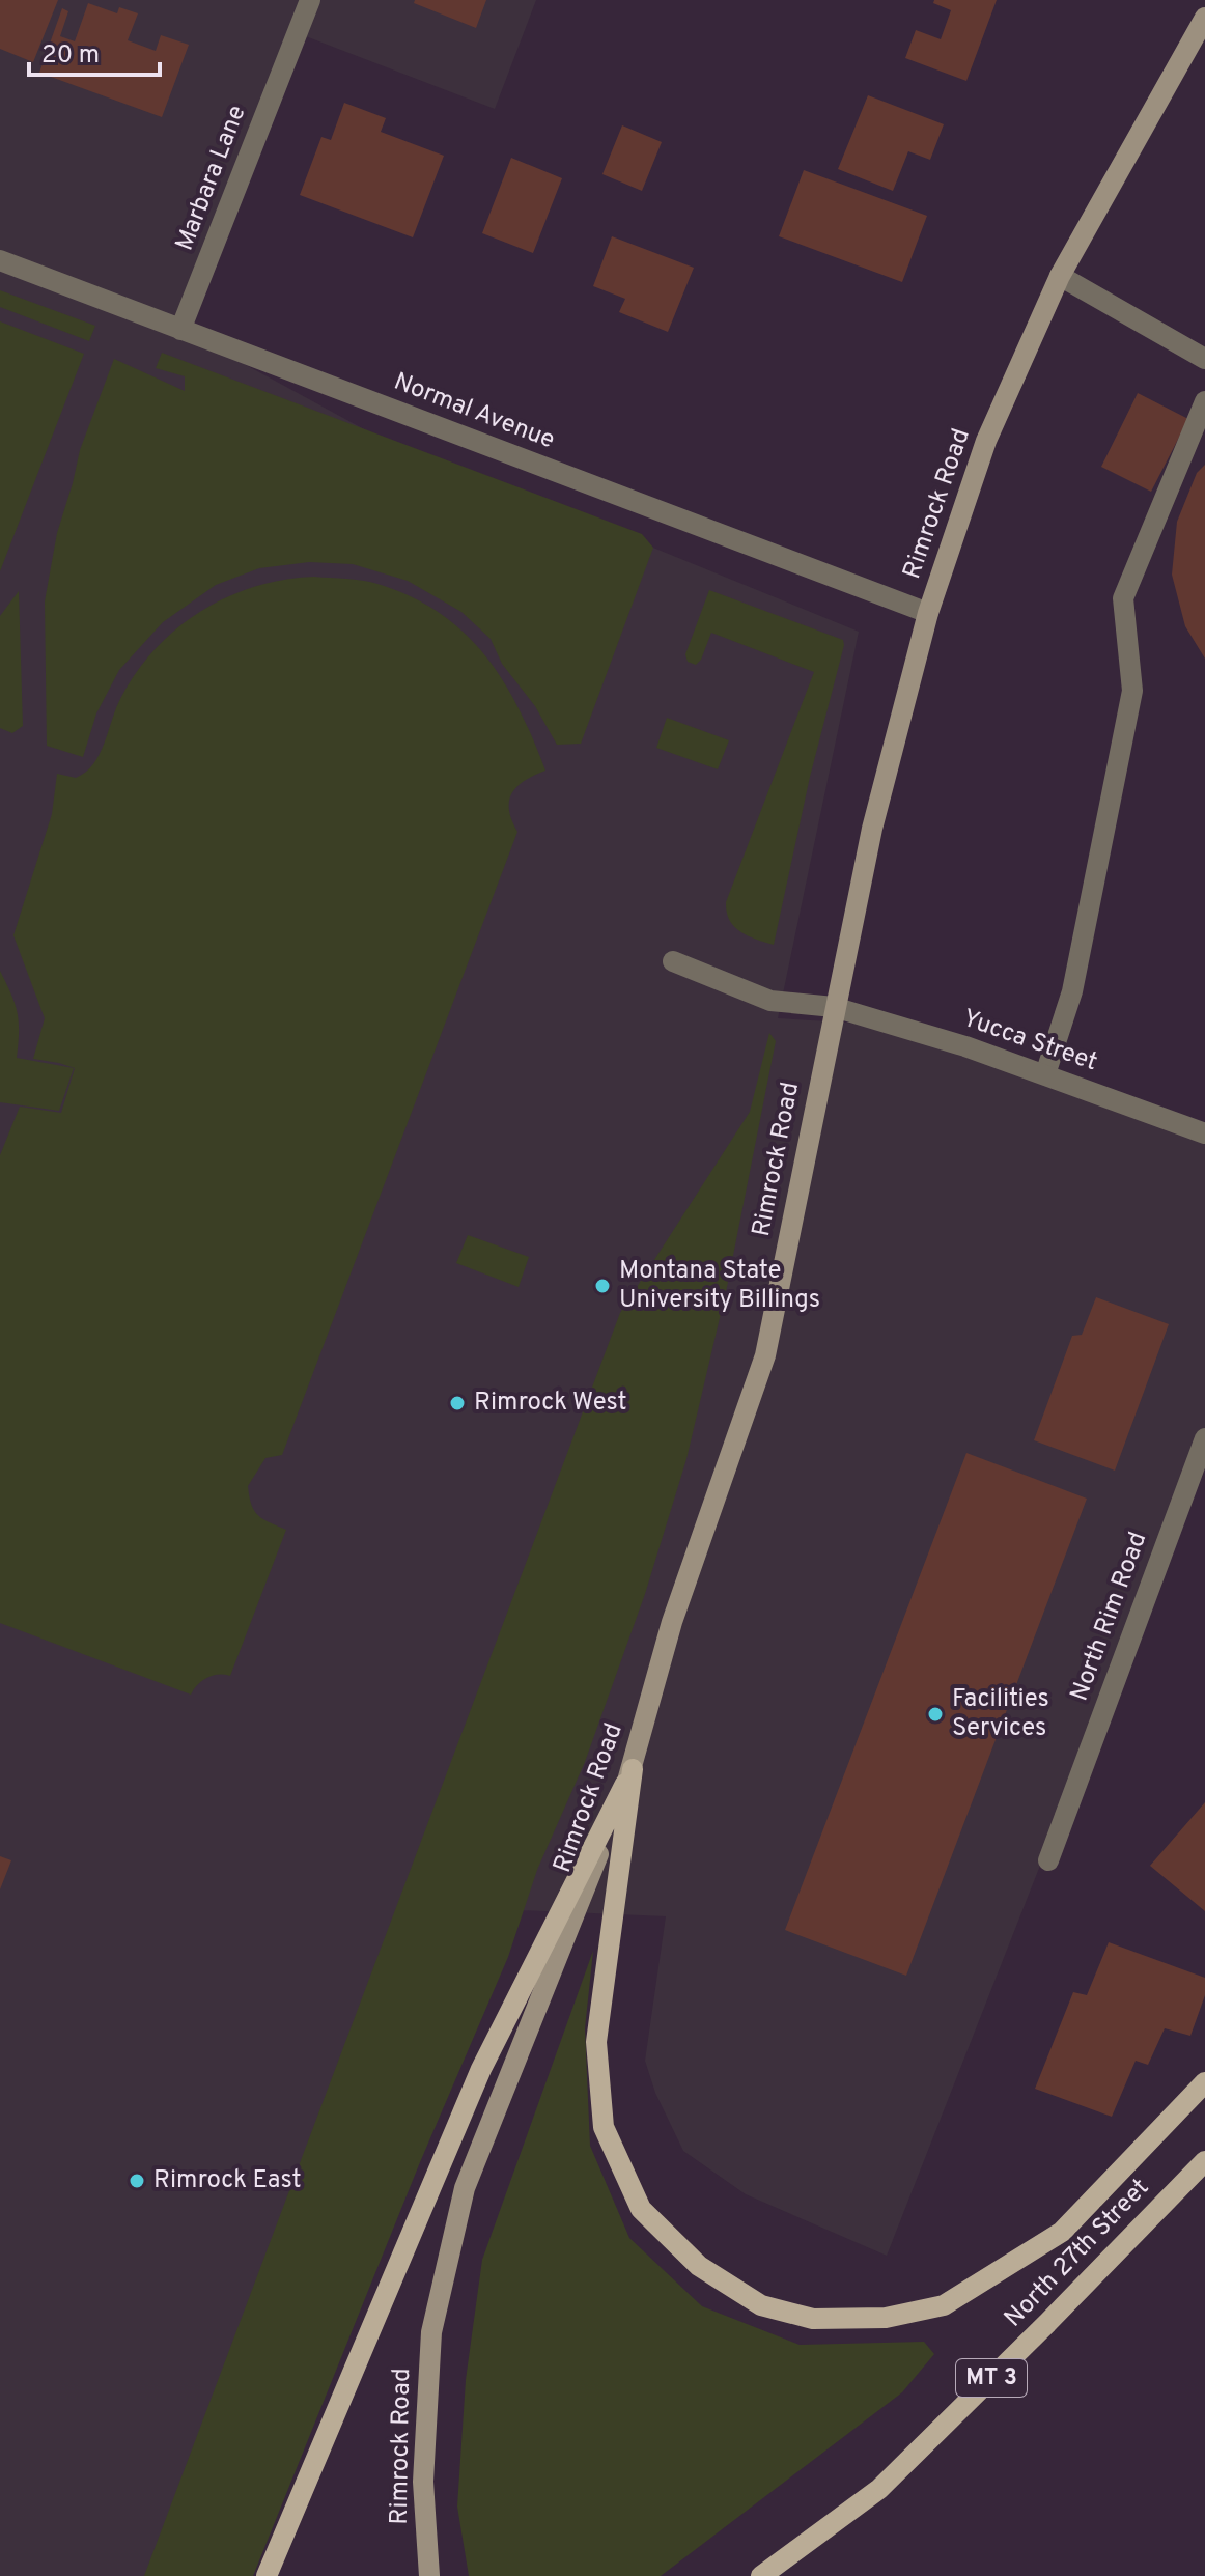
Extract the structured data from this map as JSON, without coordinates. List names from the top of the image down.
{
  "streets": {
    "main road": ["Rimrock Road", "North 27th Street", "MT 3"],
    "street": [
      "Marbara Lane",
      "Normal Avenue",
      "Yucca Street",
      "North Rim Road"
    ]
  },
  "crossings": [
    ["Marbara Lane", "Normal Avenue"],
    ["Normal Avenue", "Rimrock Road"],
    ["Rimrock Road", "Yucca Street"]
  ],
  "places": [
    "Montana State University Billings",
    "Rimrock West",
    "Facilities Services",
    "Rimrock East"
  ],
  "scale_bar": "20 m"
}
